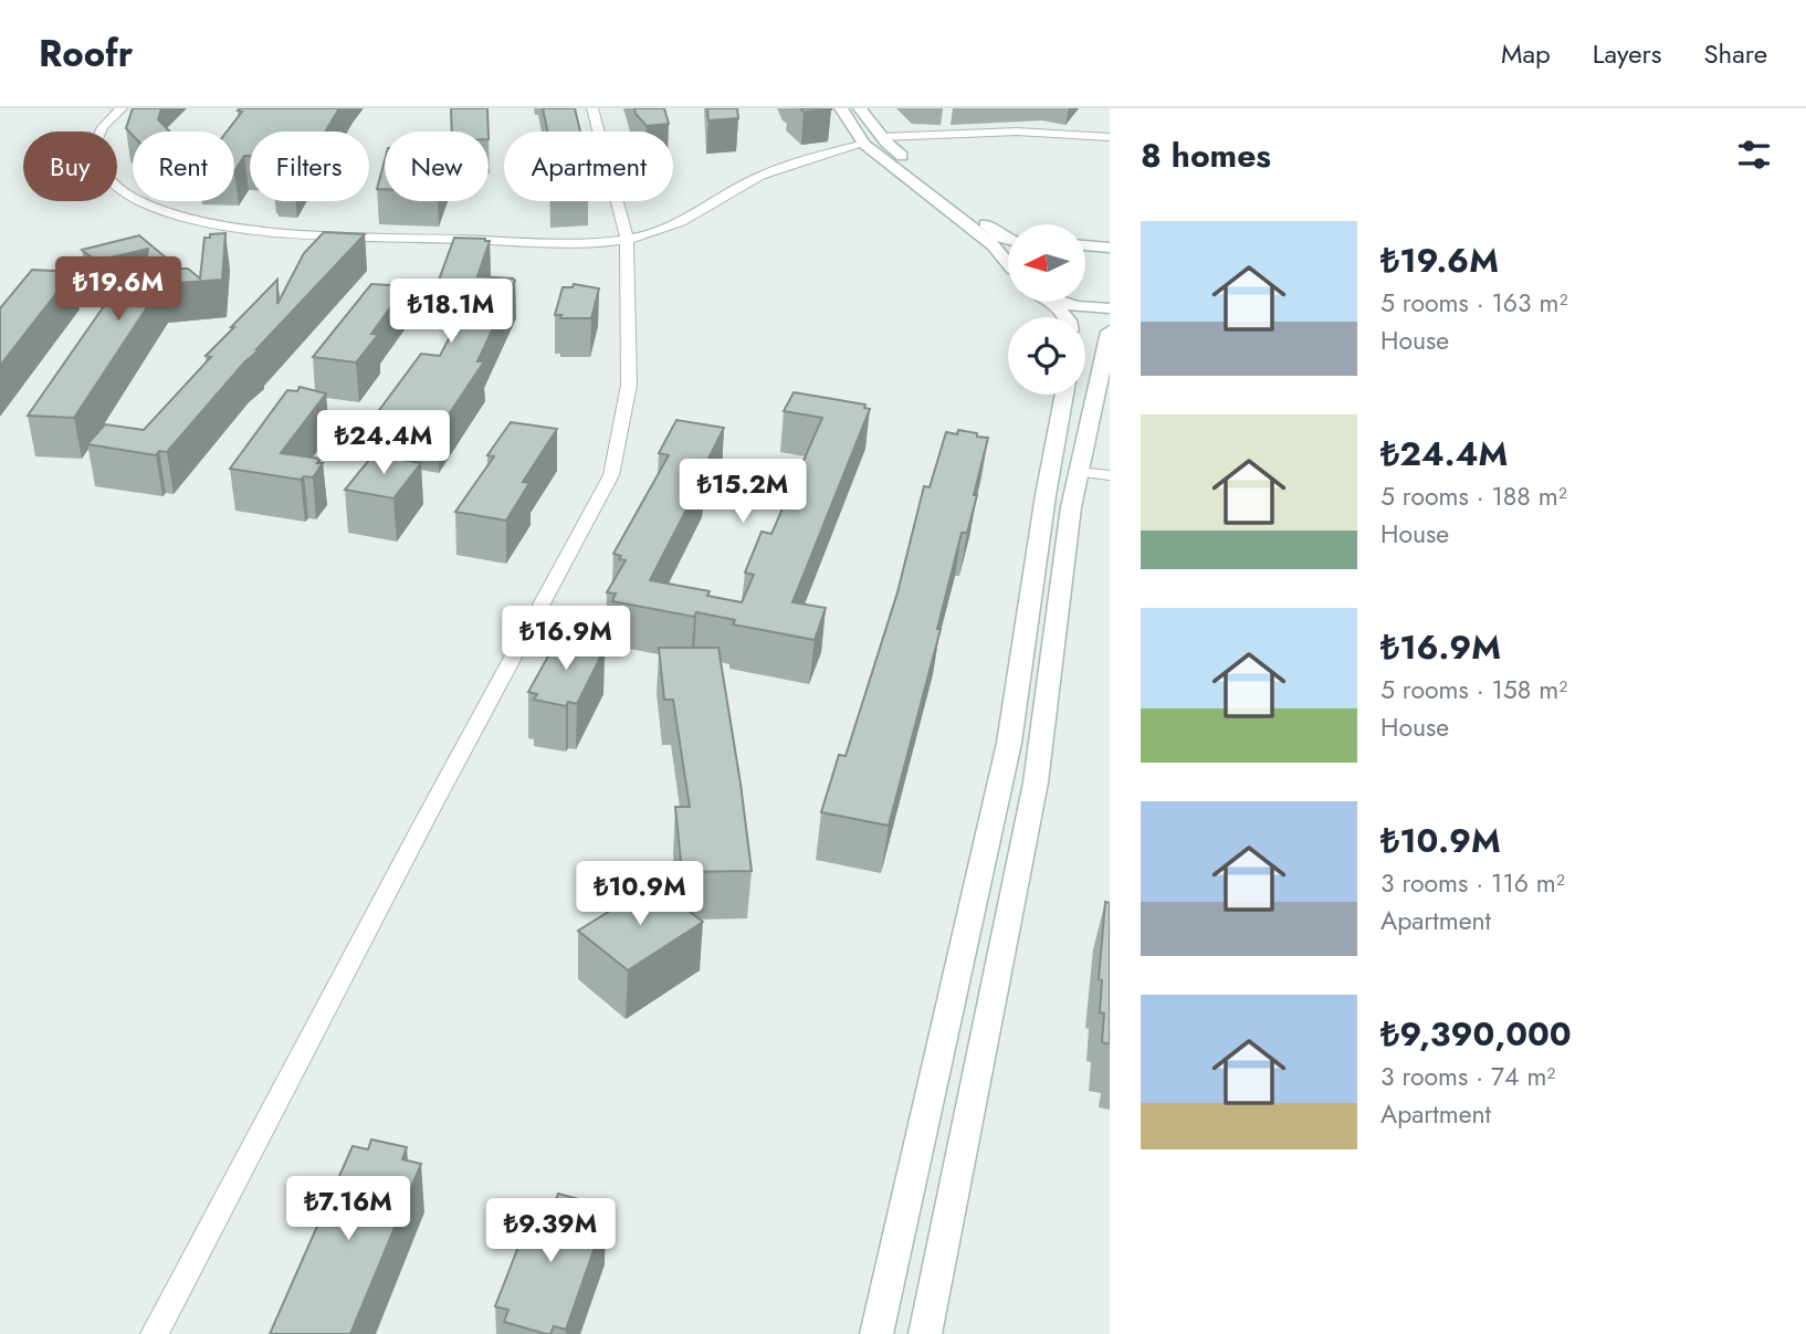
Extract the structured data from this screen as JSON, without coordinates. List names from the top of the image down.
{
  "north": "left",
  "page": {
    "header": "Roofr",
    "nav": ["Map", "Layers", "Share"],
    "heading": "8 homes",
    "chip": [
      "Buy",
      "Rent",
      "Filters",
      "New",
      "Apartment"
    ],
    "list": [
      {
        "name": "₺19.6M",
        "note": "5 rooms · 163 m² · House"
      },
      {
        "name": "₺24.4M",
        "note": "5 rooms · 188 m² · House"
      },
      {
        "name": "₺16.9M",
        "note": "5 rooms · 158 m² · House"
      },
      {
        "name": "₺10.9M",
        "note": "3 rooms · 116 m² · Apartment"
      },
      {
        "name": "₺9,390,000",
        "note": "3 rooms · 74 m² · Apartment"
      }
    ],
    "price": [
      "₺19.6M",
      "₺18.1M",
      "₺24.4M",
      "₺15.2M",
      "₺16.9M",
      "₺10.9M",
      "₺7.16M",
      "₺9.39M"
    ]
  }
}
